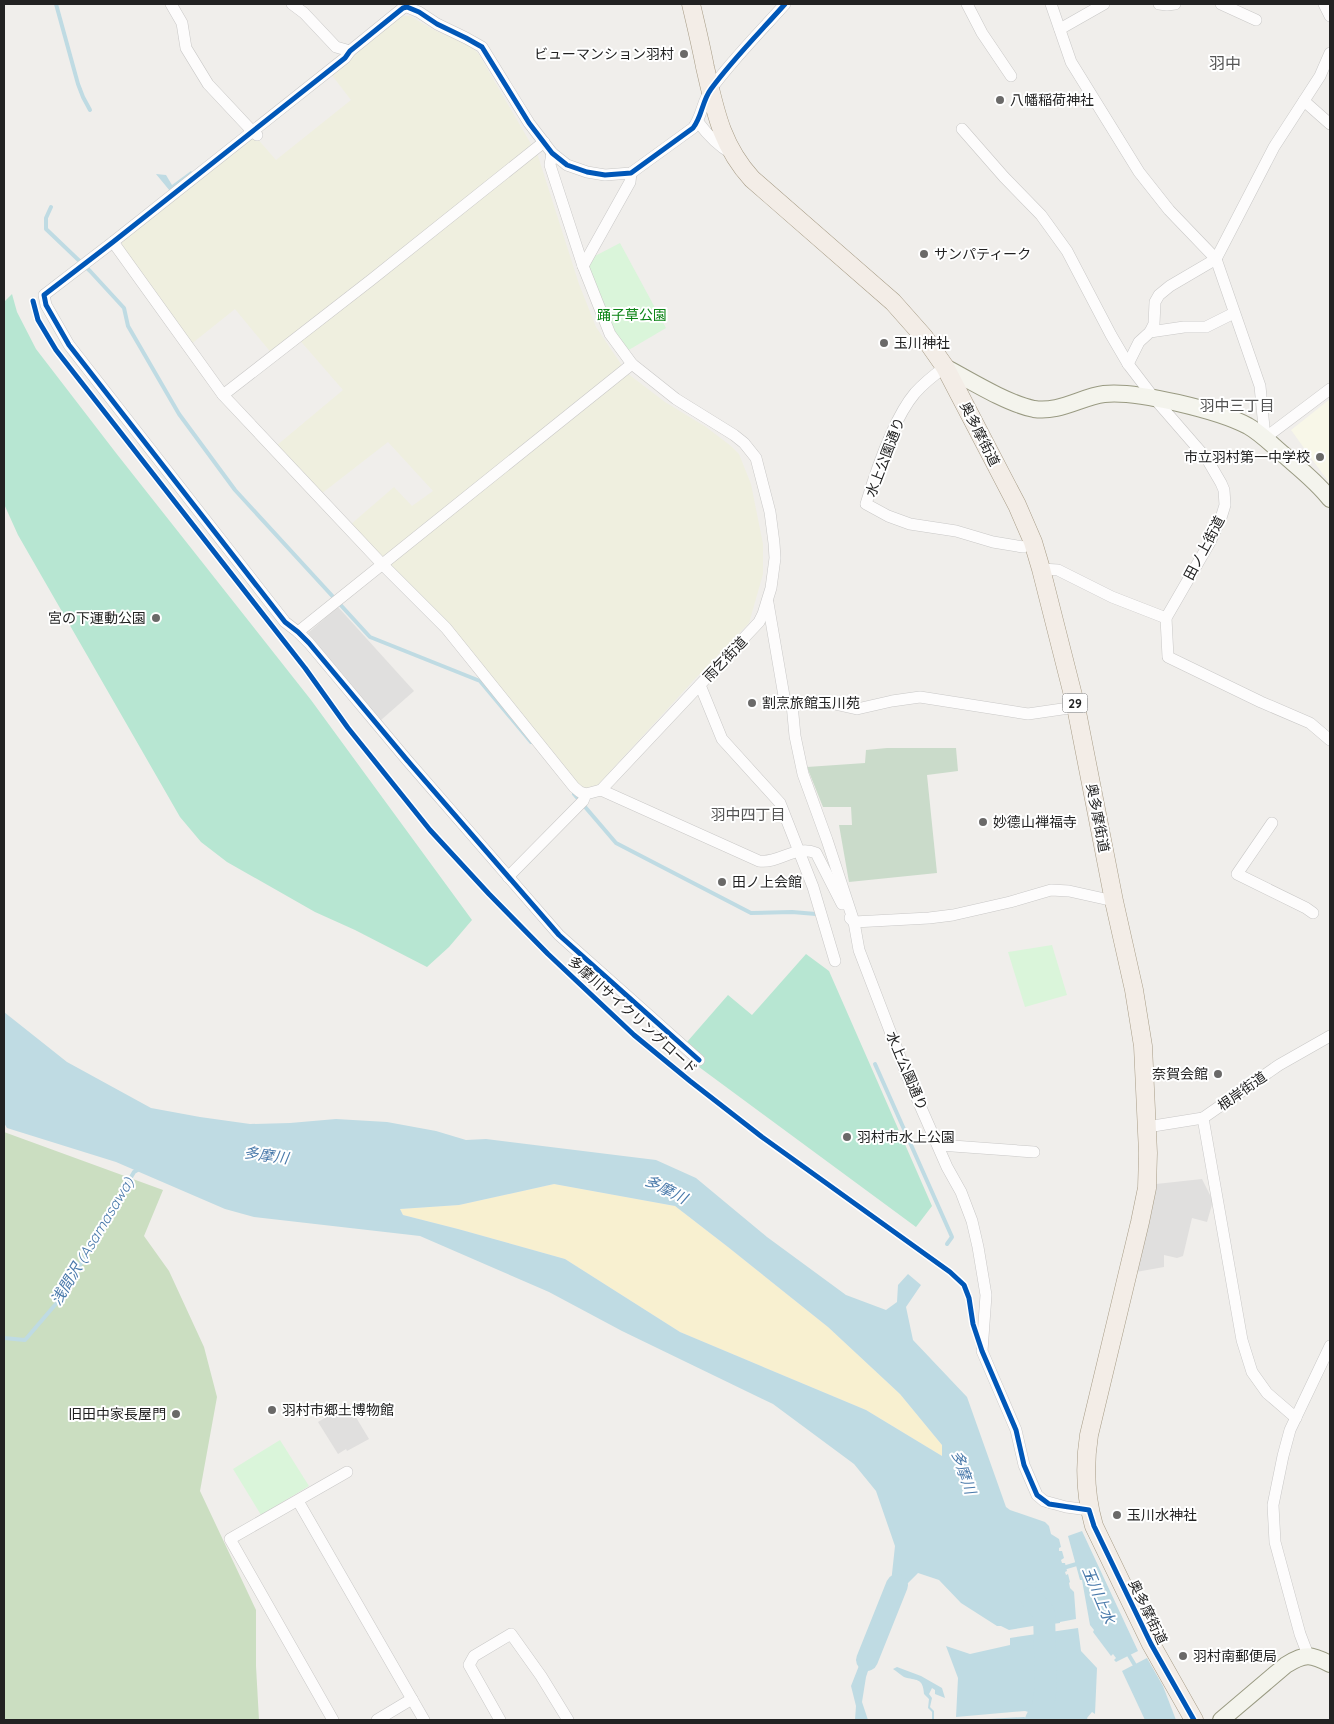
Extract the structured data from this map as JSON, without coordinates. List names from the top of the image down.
{
  "streets": {
    "main road": ["奥多摩街道", "29"],
    "street": [
      "水上公園通り",
      "田ノ上街道",
      "雨乞街道",
      "根岸街道"
    ],
    "cycle path": ["多摩川サイクリングロード"]
  },
  "crossings": [
    ["奥多摩街道", "水上公園通り"],
    ["奥多摩街道", "根岸街道"]
  ],
  "districts": ["羽中", "羽中三丁目", "羽中四丁目"],
  "water": ["多摩川", "浅間沢 (Asamasawa)", "玉川上水"],
  "parks": ["踊子草公園"],
  "places": [
    "ビューマンション羽村",
    "八幡稲荷神社",
    "サンパティーク",
    "玉川神社",
    "市立羽村第一中学校",
    "宮の下運動公園",
    "割烹旅館玉川苑",
    "妙德山禅福寺",
    "田ノ上会館",
    "奈賀会館",
    "羽村市水上公園",
    "羽村市郷土博物館",
    "旧田中家長屋門",
    "玉川水神社",
    "羽村南郵便局"
  ]
}
